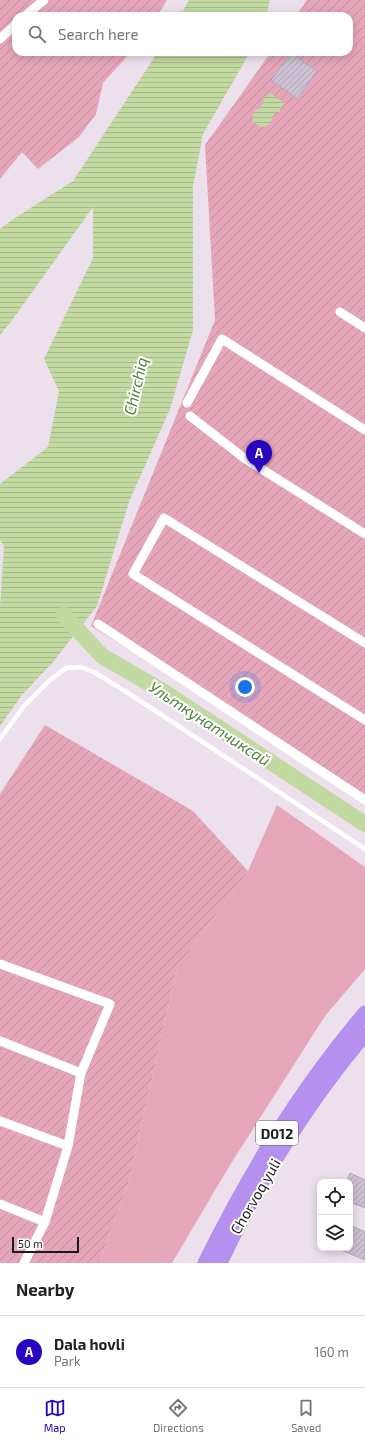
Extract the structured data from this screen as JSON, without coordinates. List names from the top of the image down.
{
  "streets": {
    "highway": ["D012", "Chorvoq yuli"]
  },
  "water": ["Chirchiq", "Ульткунатчиксай"],
  "scale_bar": "50 m",
  "page": {
    "search": "Search here",
    "pins": "A",
    "scale": "50 m",
    "heading": "Nearby",
    "list": [
      {
        "mark": "A",
        "name": "Dala hovli",
        "note": "Park",
        "value": "160 m"
      }
    ],
    "nav": ["Map", "Directions", "Saved"]
  }
}
